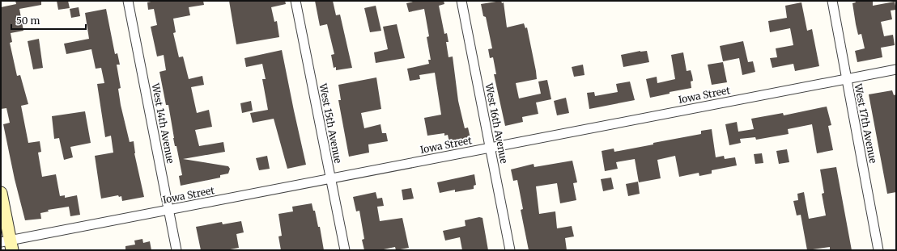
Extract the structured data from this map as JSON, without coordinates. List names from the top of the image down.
{
  "streets": {
    "street": [
      "Iowa Street",
      "West 14th Avenue",
      "West 15th Avenue",
      "West 16th Avenue",
      "West 17th Avenue"
    ]
  },
  "crossings": [
    ["Iowa Street", "West 14th Avenue"],
    ["Iowa Street", "West 15th Avenue"],
    ["Iowa Street", "West 16th Avenue"],
    ["Iowa Street", "West 17th Avenue"]
  ],
  "scale_bar": "50 m"
}
